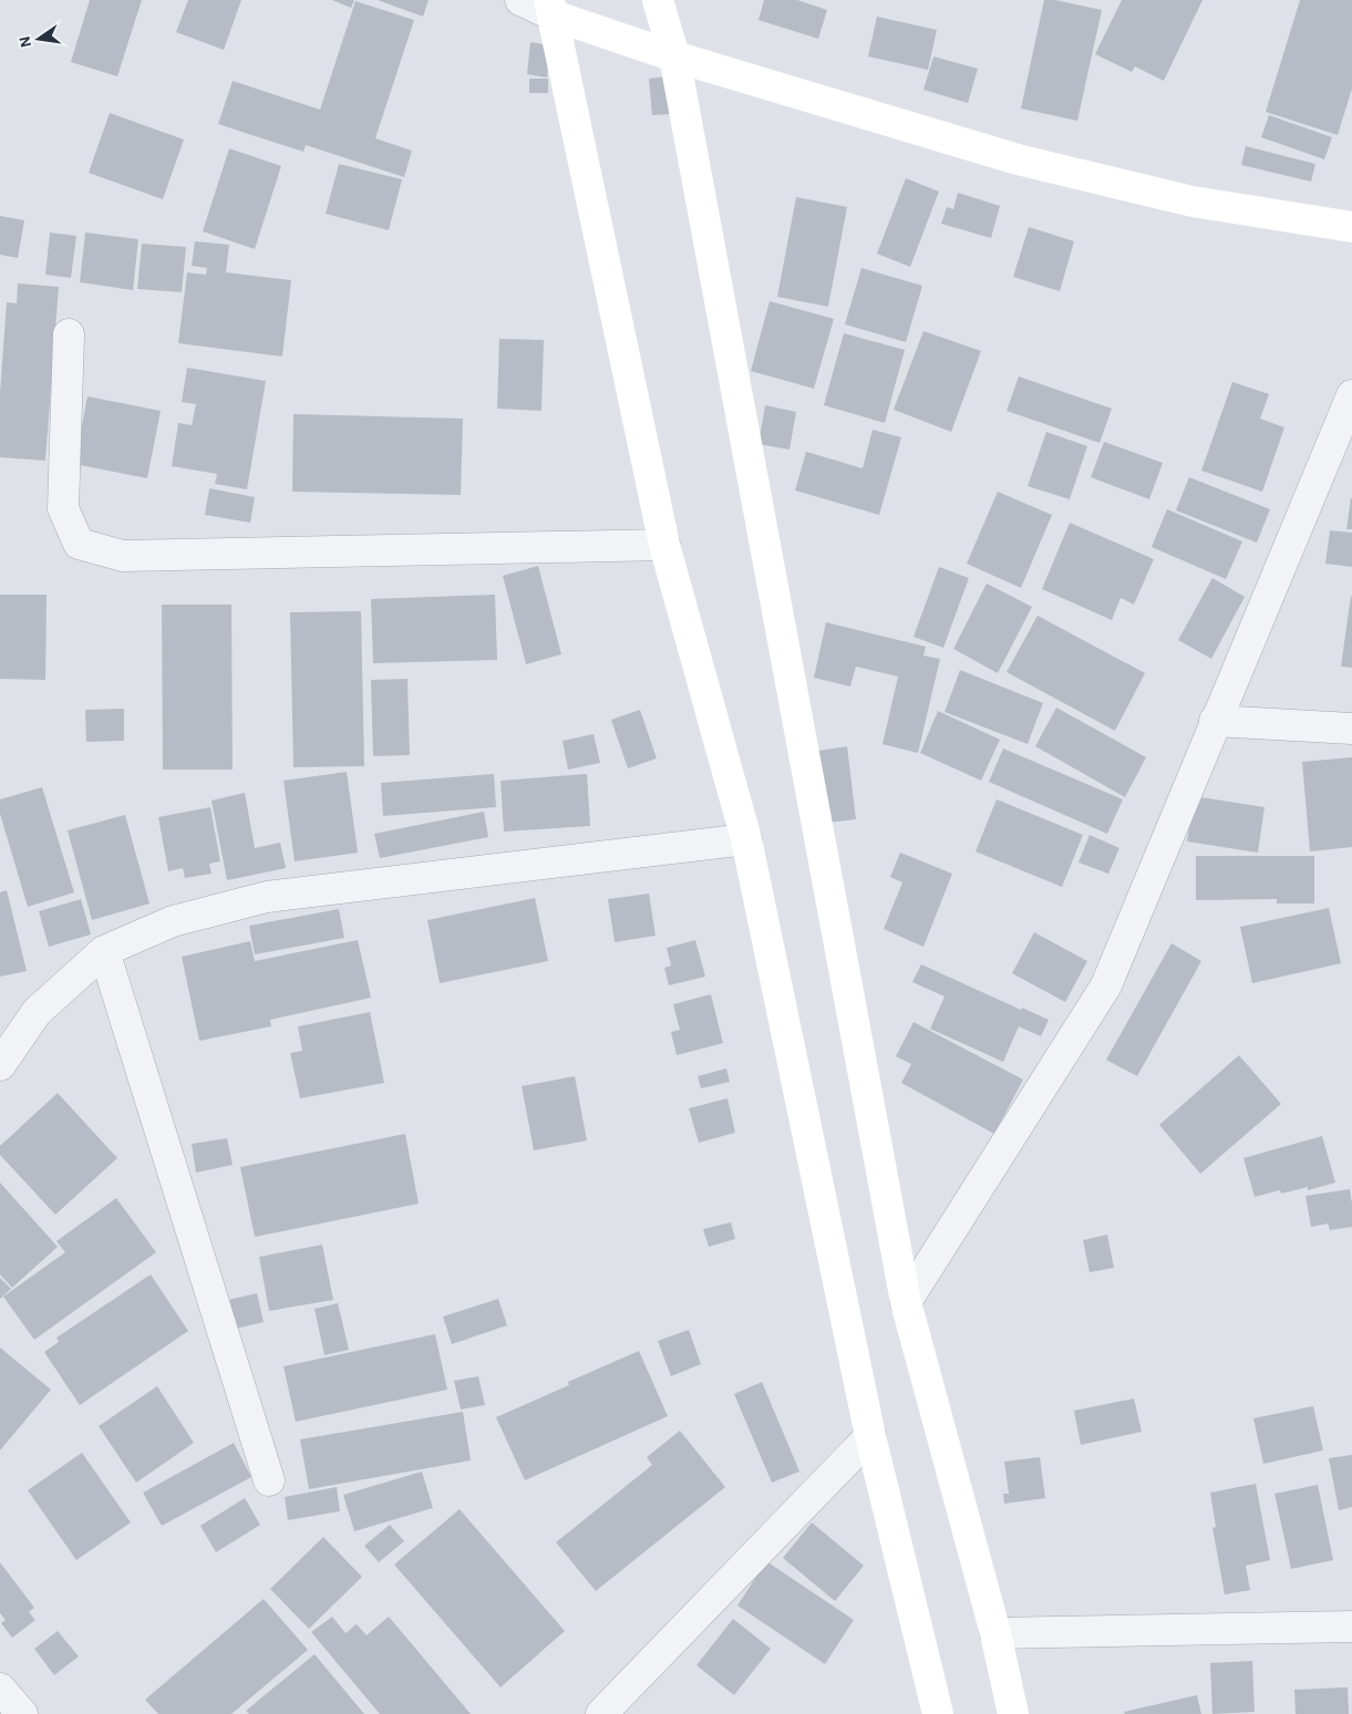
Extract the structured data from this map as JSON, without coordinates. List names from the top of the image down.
{
  "north": "left"
}
